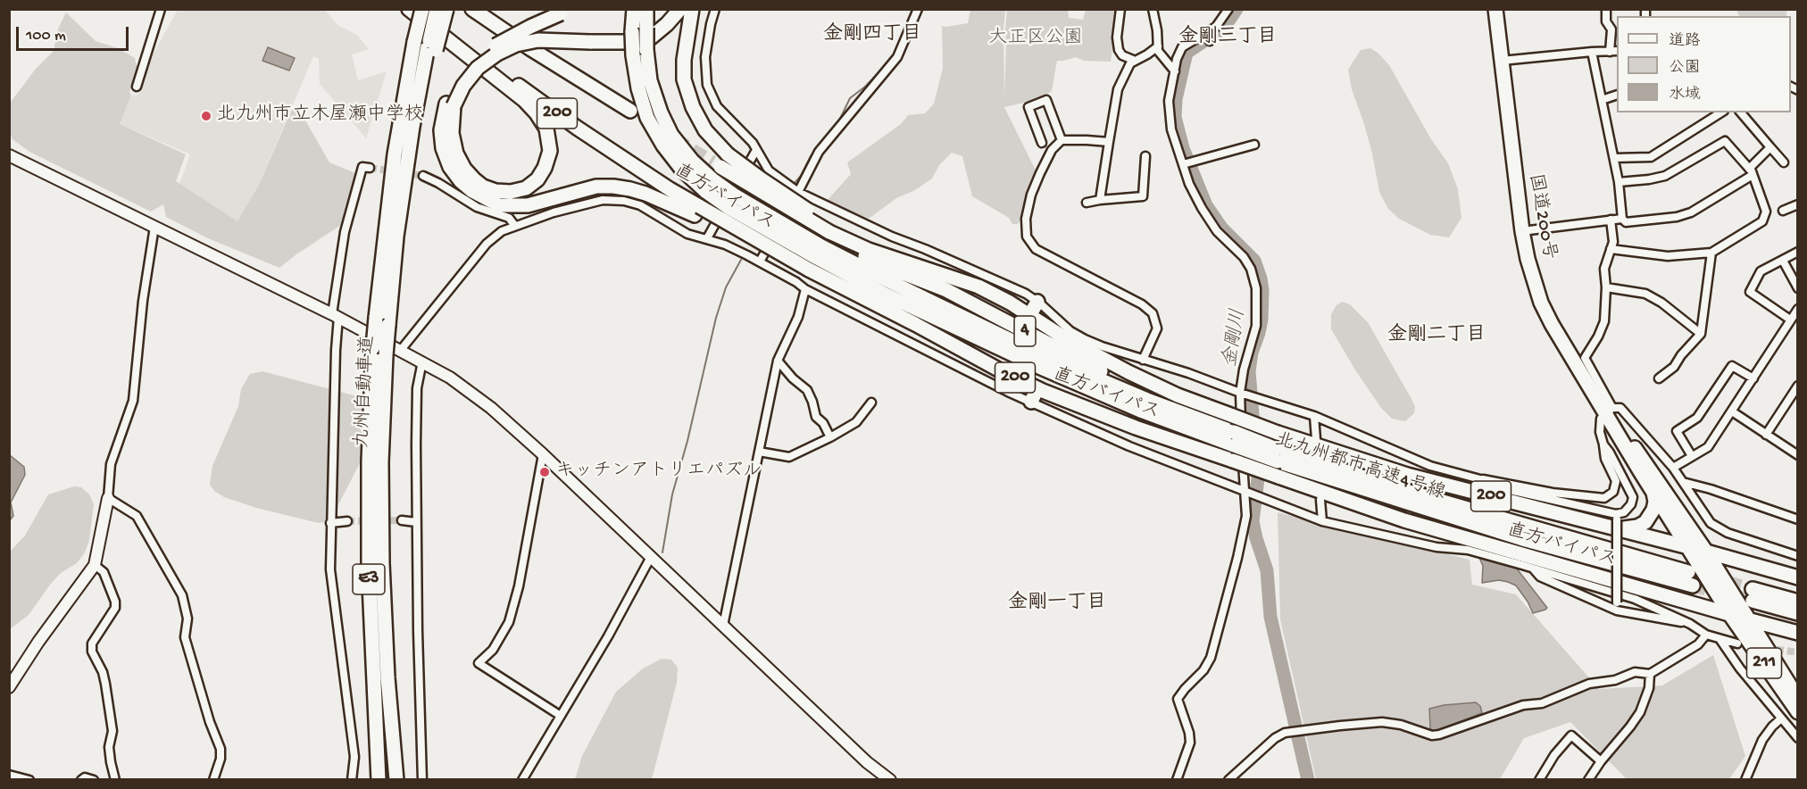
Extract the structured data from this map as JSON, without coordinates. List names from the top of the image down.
{
  "streets": {
    "highway": [
      "200",
      "直方バイパス",
      "国道200号",
      "4",
      "九州自動車道",
      "北九州都市高速4号線",
      "E3",
      "211"
    ]
  },
  "crossings": [
    ["200", "直方バイパス"],
    ["200", "国道200号"],
    ["200", "211"],
    ["直方バイパス", "国道200号"],
    ["直方バイパス", "4"],
    ["直方バイパス", "九州自動車道"],
    ["直方バイパス", "211"],
    ["国道200号", "211"],
    ["4", "北九州都市高速4号線"]
  ],
  "districts": [
    "金剛四丁目",
    "金剛三丁目",
    "金剛二丁目",
    "金剛一丁目"
  ],
  "water": ["金剛川"],
  "parks": ["大正区公園"],
  "places": ["北九州市立木屋瀬中学校", "キッチンアトリエパズル"],
  "legend": ["道路", "公園", "水域"],
  "scale_bar": "100 m"
}
